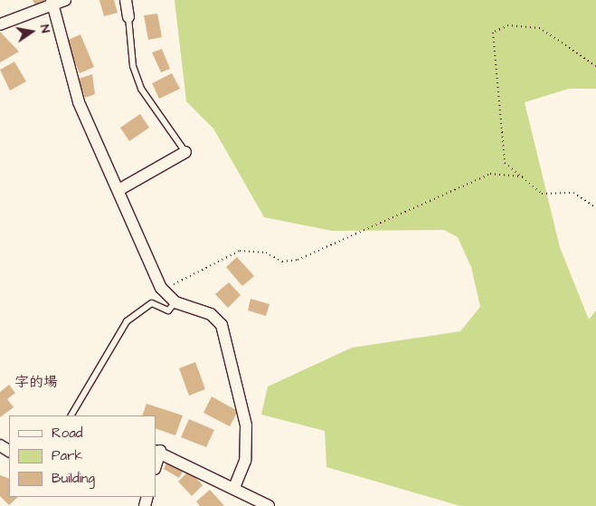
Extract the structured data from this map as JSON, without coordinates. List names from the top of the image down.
{
  "districts": ["字的場"],
  "legend": ["Road", "Park", "Building"],
  "north": "right"
}
